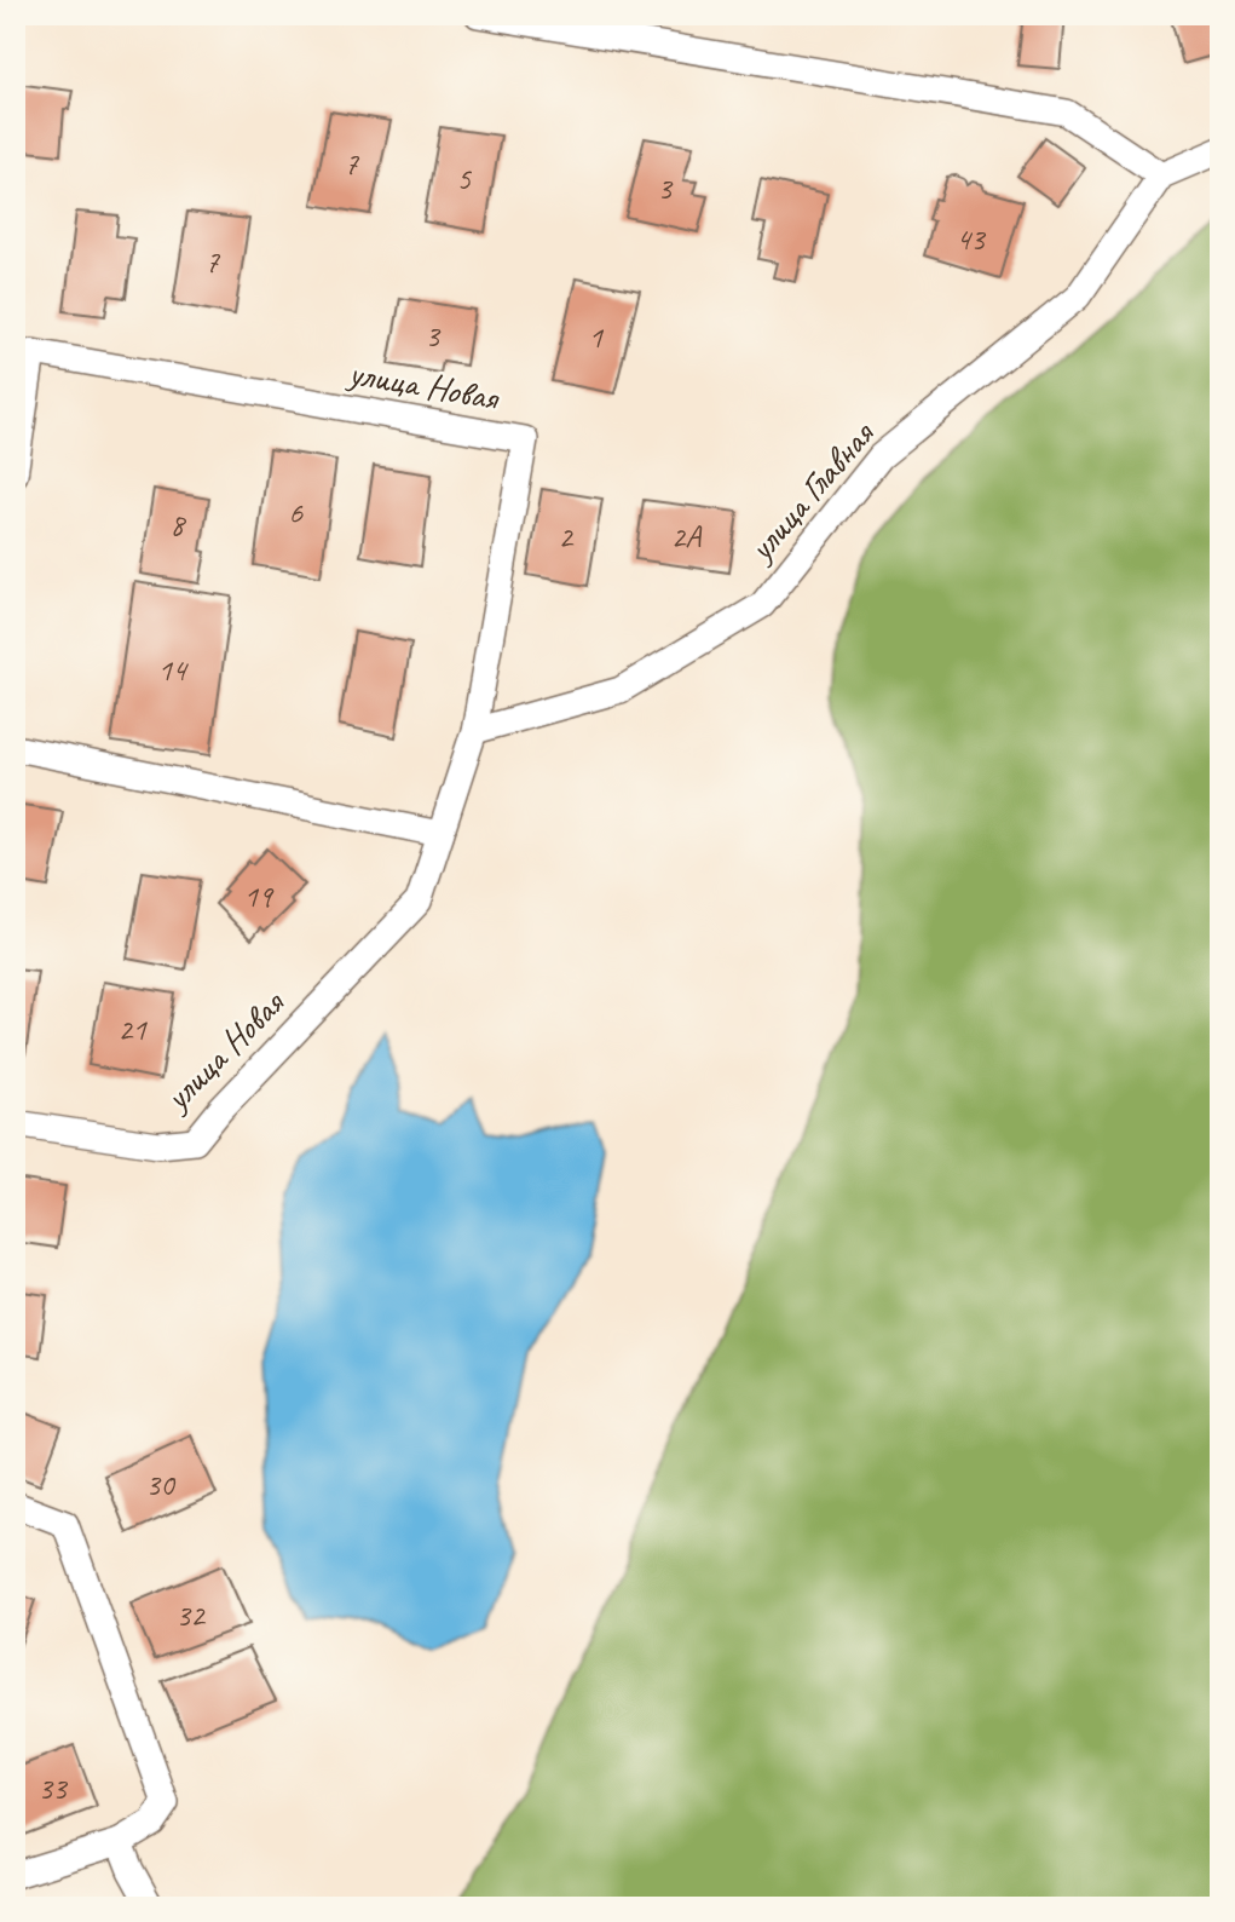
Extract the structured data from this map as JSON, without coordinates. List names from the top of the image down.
{
  "streets": {
    "street": ["улица Новая", "улица Главная"]
  },
  "crossings": [
    ["улица Новая", "улица Главная"]
  ],
  "house_numbers": [
    "7",
    "5",
    "3",
    "43",
    "7",
    "3",
    "1",
    "6",
    "8",
    "2",
    "2А",
    "14",
    "19",
    "21",
    "30",
    "32",
    "33"
  ]
}
